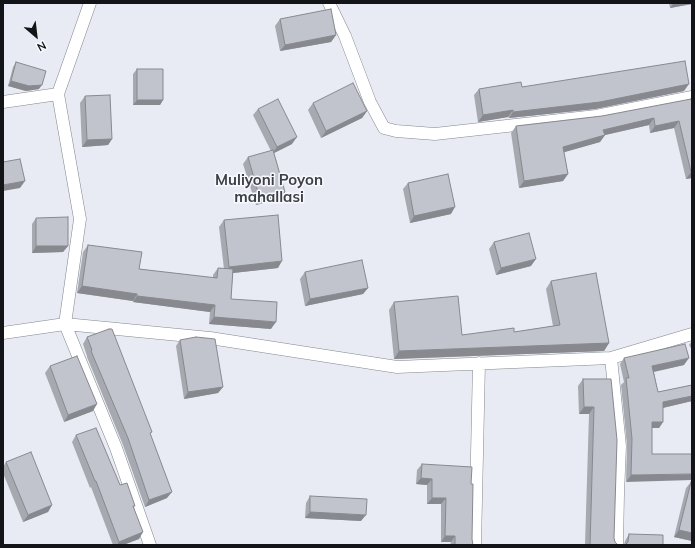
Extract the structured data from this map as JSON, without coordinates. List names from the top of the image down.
{
  "districts": ["Muliyoni Poyon mahallasi"],
  "north": "bottom right"
}
